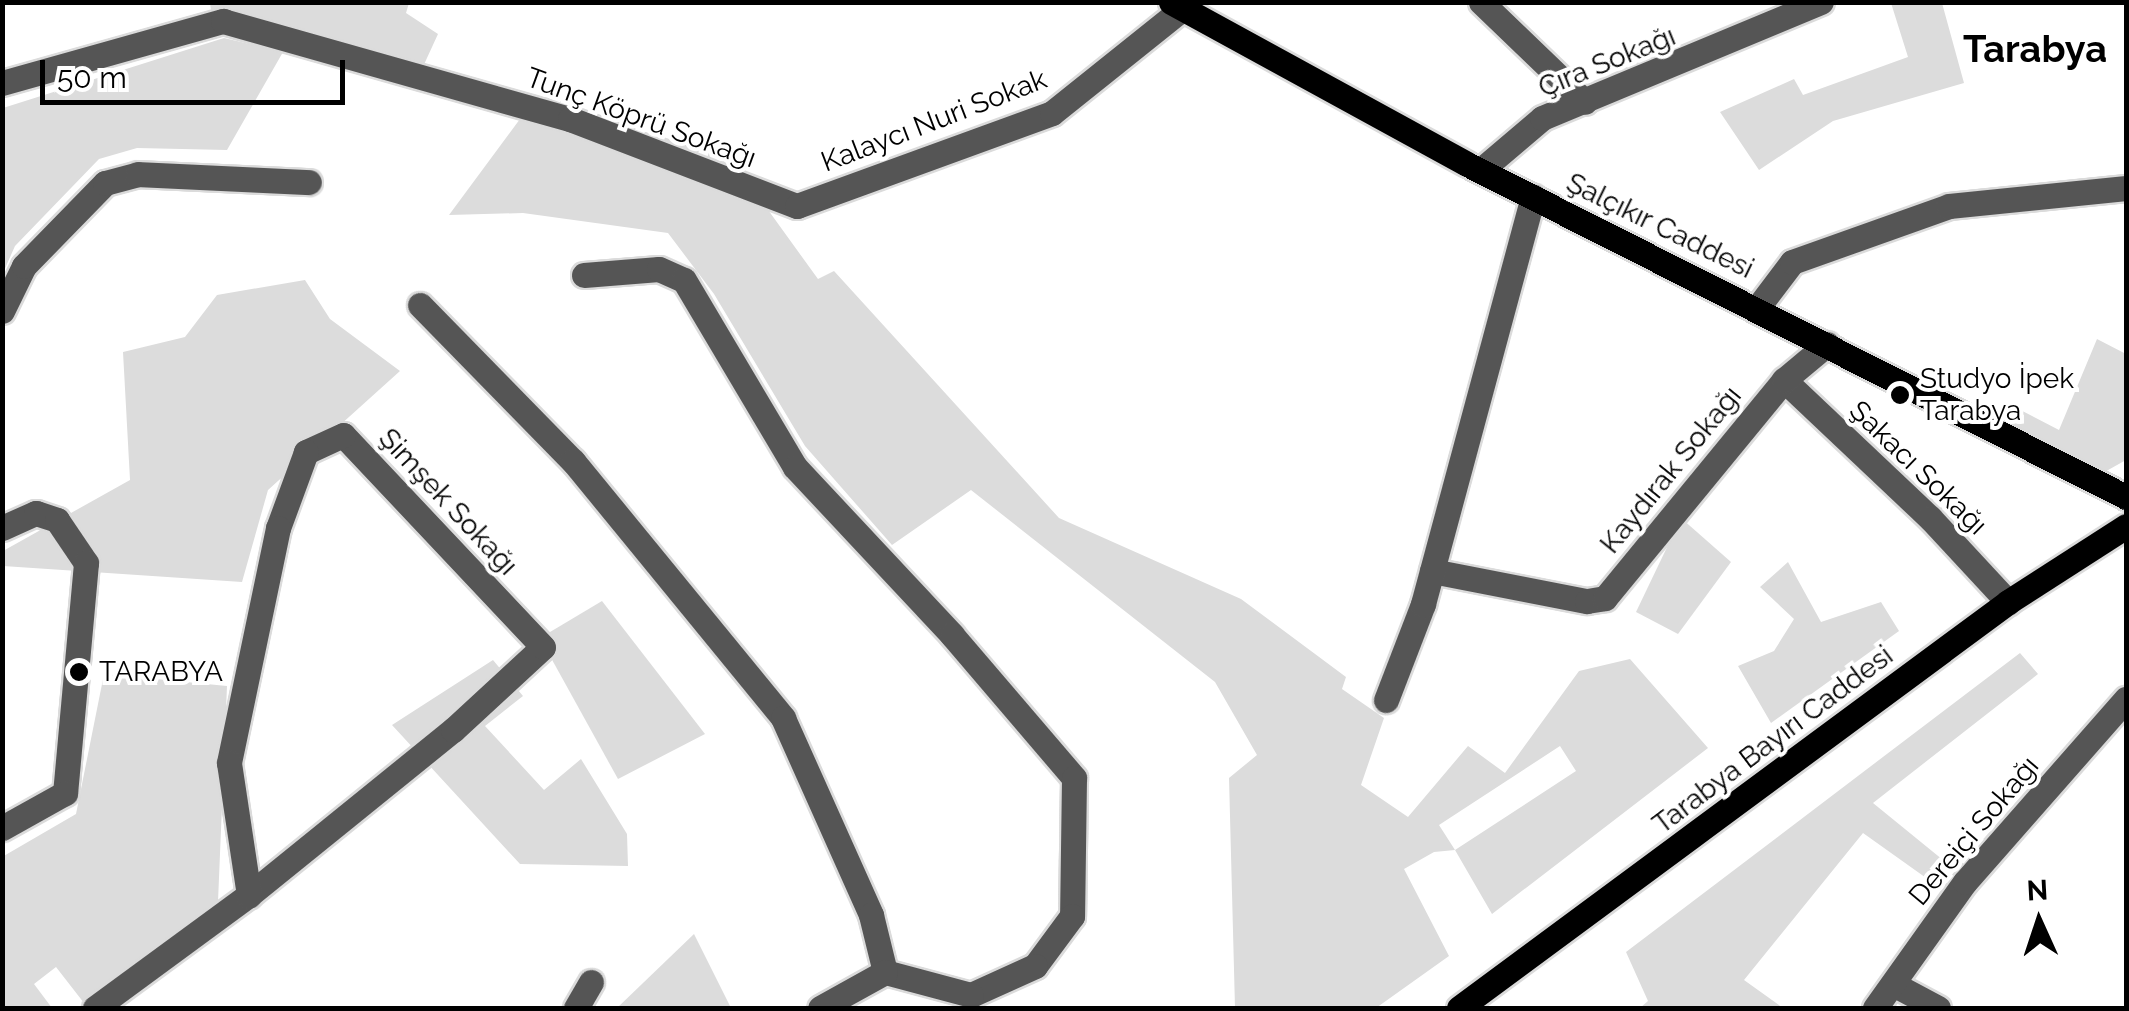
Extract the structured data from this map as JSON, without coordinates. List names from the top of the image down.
{
  "streets": {
    "main road": ["Şalçıkır Caddesi", "Tarabya Bayırı Caddesi"],
    "street": [
      "Çıra Sokağı",
      "Tunç Köprü Sokağı",
      "Kalaycı Nuri Sokak",
      "Şakacı Sokağı",
      "Kaydırak Sokağı",
      "Şimşek Sokağı",
      "Dereiçi Sokağı"
    ]
  },
  "crossings": [
    ["Çıra Sokağı", "Şalçıkır Caddesi"],
    ["Tunç Köprü Sokağı", "Kalaycı Nuri Sokak"],
    ["Kalaycı Nuri Sokak", "Şalçıkır Caddesi"],
    ["Şalçıkır Caddesi", "Kaydırak Sokağı"],
    ["Şakacı Sokağı", "Kaydırak Sokağı"],
    ["Şakacı Sokağı", "Tarabya Bayırı Caddesi"]
  ],
  "districts": ["Tarabya"],
  "places": ["Studyo İpek Tarabya", "TARABYA"],
  "scale_bar": "50 m",
  "north": "top"
}
